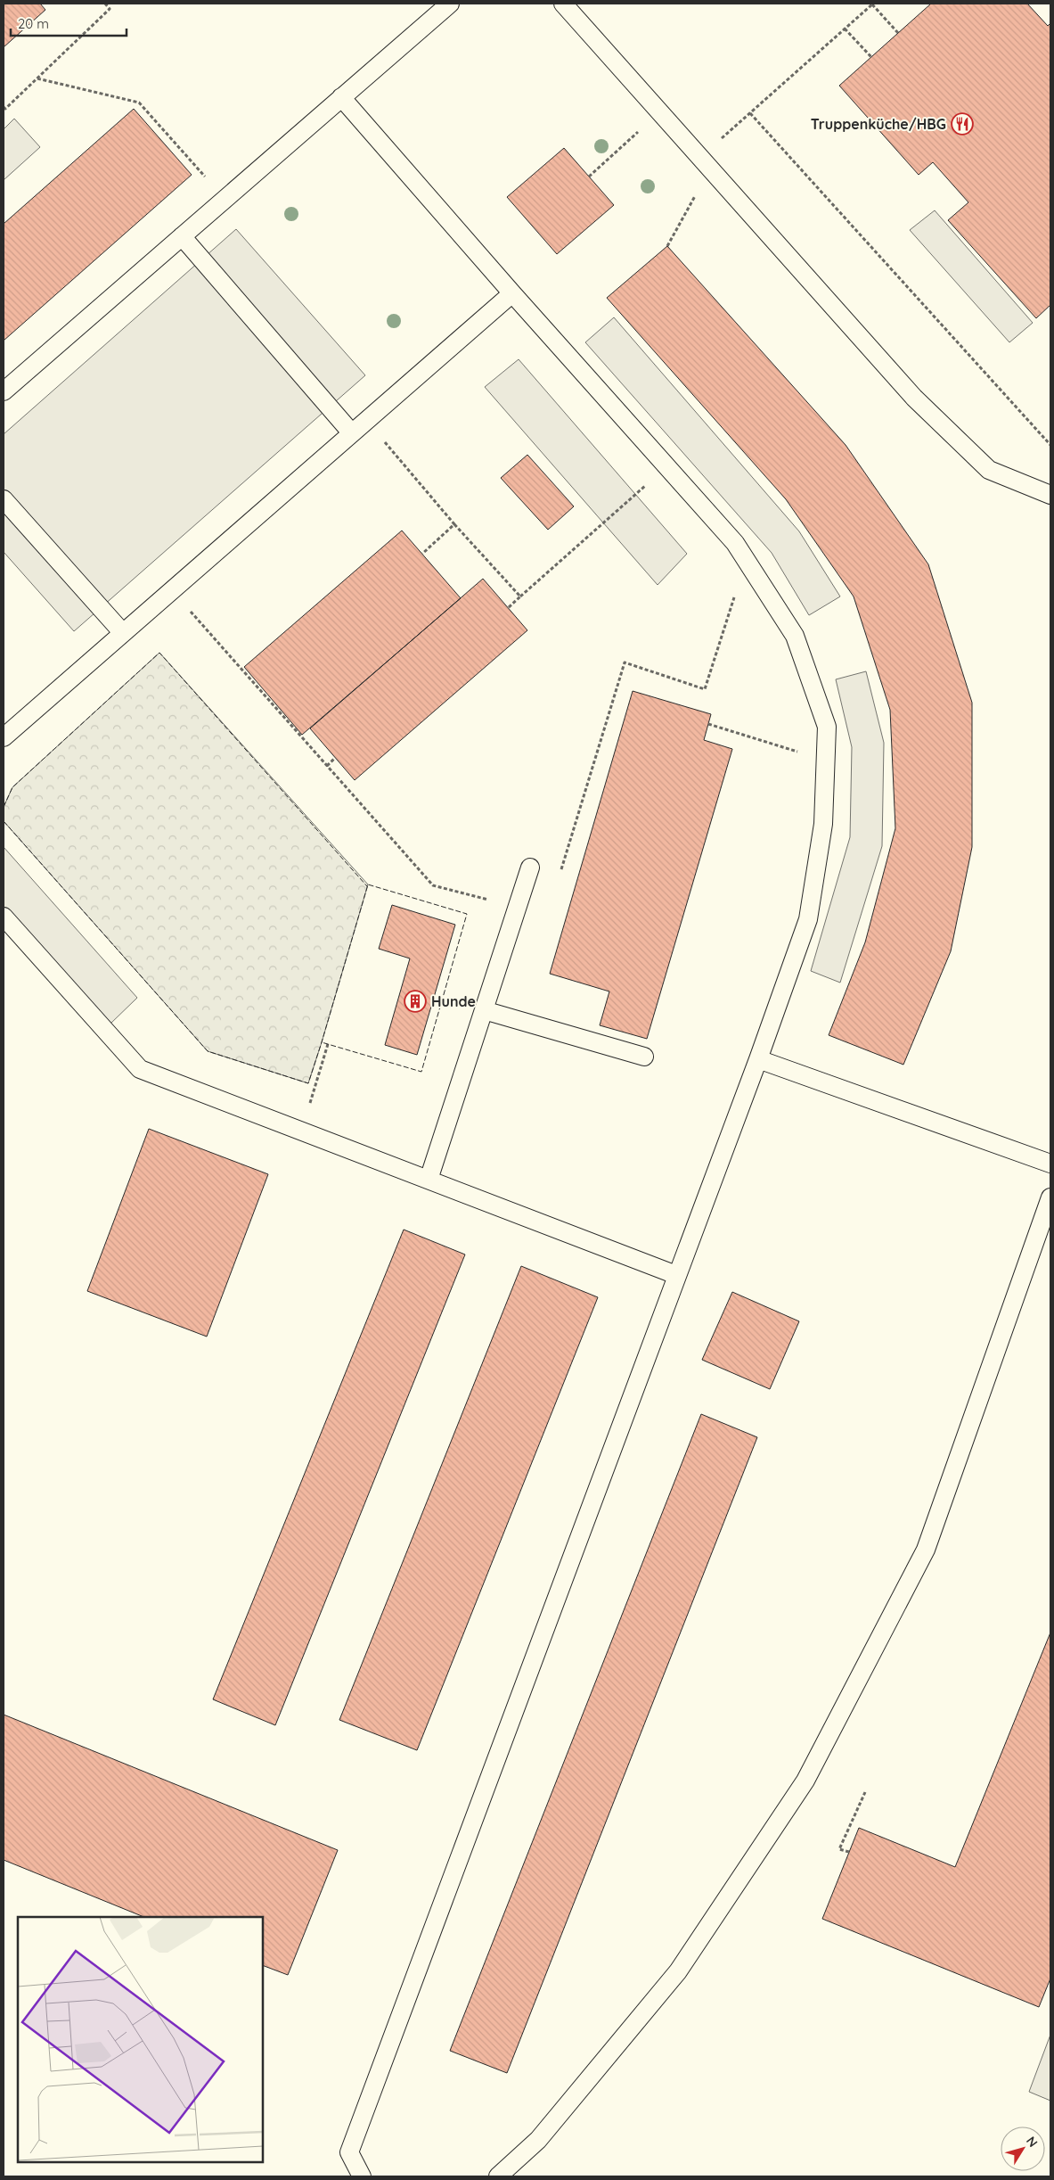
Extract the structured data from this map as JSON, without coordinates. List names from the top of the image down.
{
  "places": {
    "restaurant": ["Truppenküche/HBG"],
    "building": ["Hunde"]
  },
  "scale_bar": "20 m",
  "north": "top right"
}
